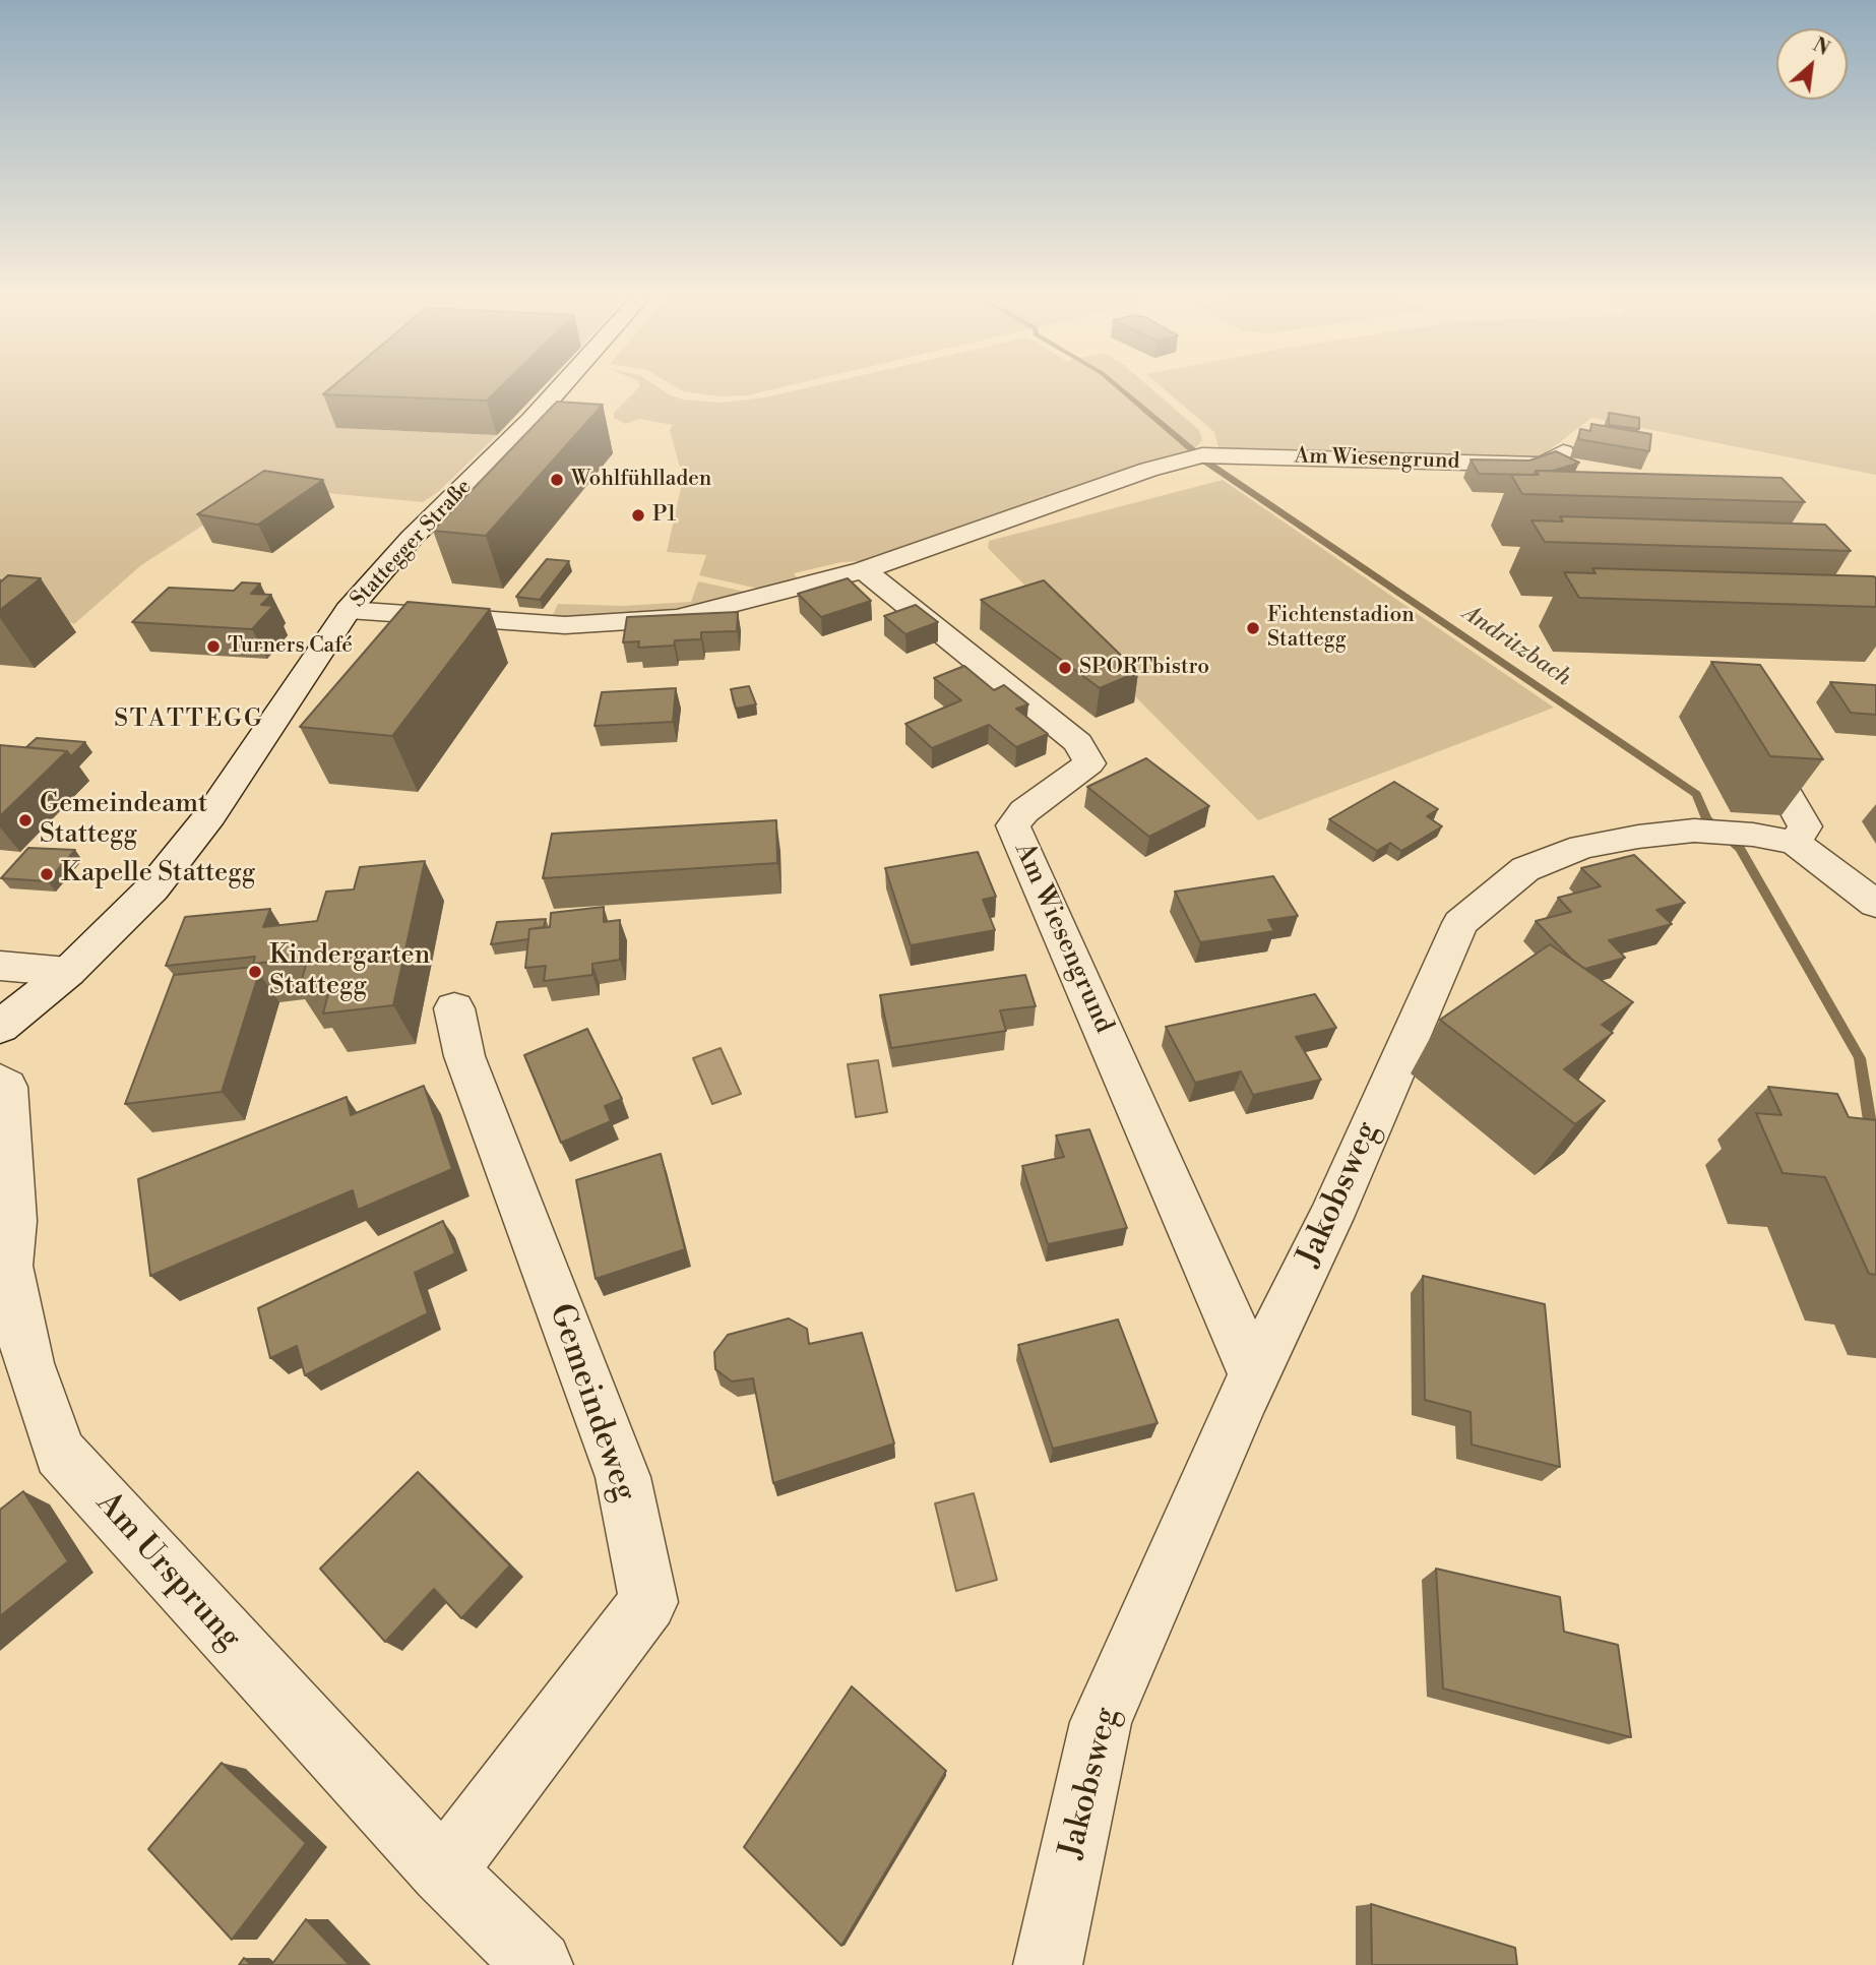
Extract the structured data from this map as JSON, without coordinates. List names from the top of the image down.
{
  "streets": {
    "street": [
      "Am Wiesengrund",
      "Stattegger Straße",
      "Jakobsweg",
      "Gemeindeweg",
      "Am Ursprung"
    ]
  },
  "crossings": [
    ["Am Wiesengrund", "Stattegger Straße"],
    ["Am Wiesengrund", "Jakobsweg"],
    ["Gemeindeweg", "Am Ursprung"]
  ],
  "districts": ["STATTEGG"],
  "water": ["Andritzbach"],
  "places": [
    "Wohlfühlladen",
    "P1",
    "Fichtenstadion Stattegg",
    "Turners Café",
    "SPORTbistro",
    "Gemeindeamt Stattegg",
    "Kapelle Stattegg",
    "Kindergarten Stattegg"
  ],
  "north": "top right"
}
